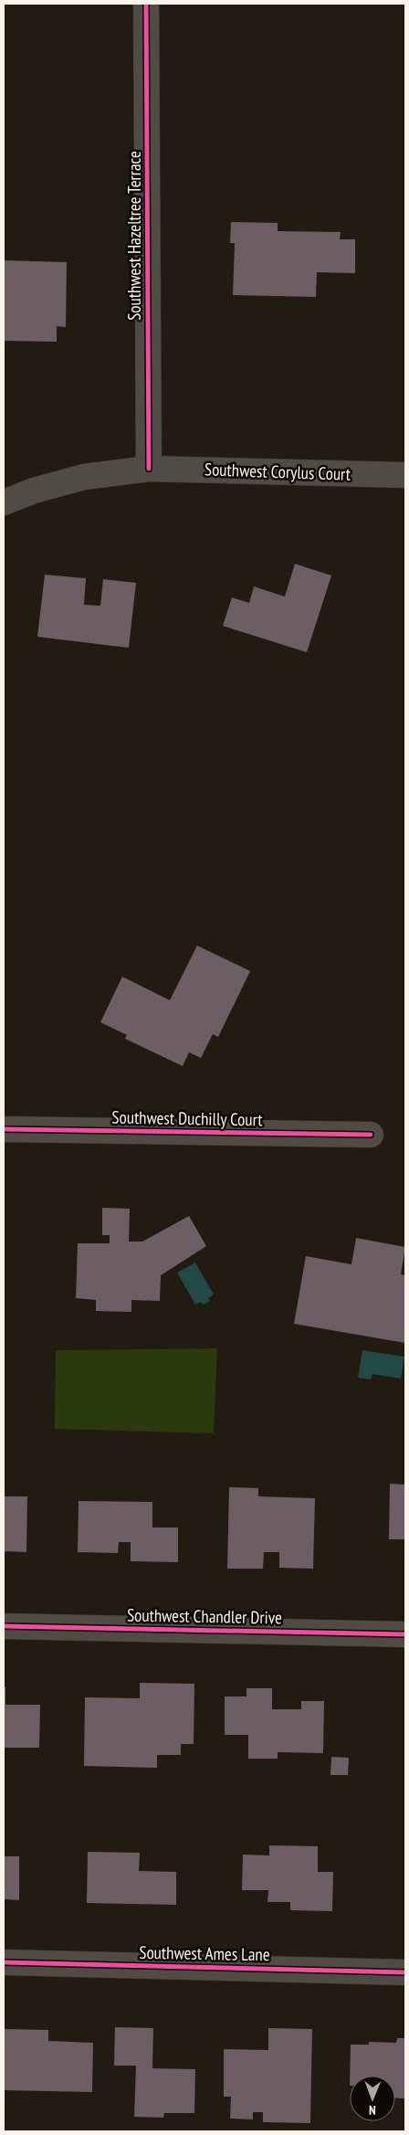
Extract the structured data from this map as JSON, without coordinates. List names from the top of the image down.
{
  "streets": {
    "street": [
      "Southwest Hazeltree Terrace",
      "Southwest Corylus Court",
      "Southwest Duchilly Court",
      "Southwest Chandler Drive",
      "Southwest Ames Lane"
    ]
  },
  "crossings": [
    ["Southwest Hazeltree Terrace", "Southwest Corylus Court"]
  ],
  "north": "bottom"
}
